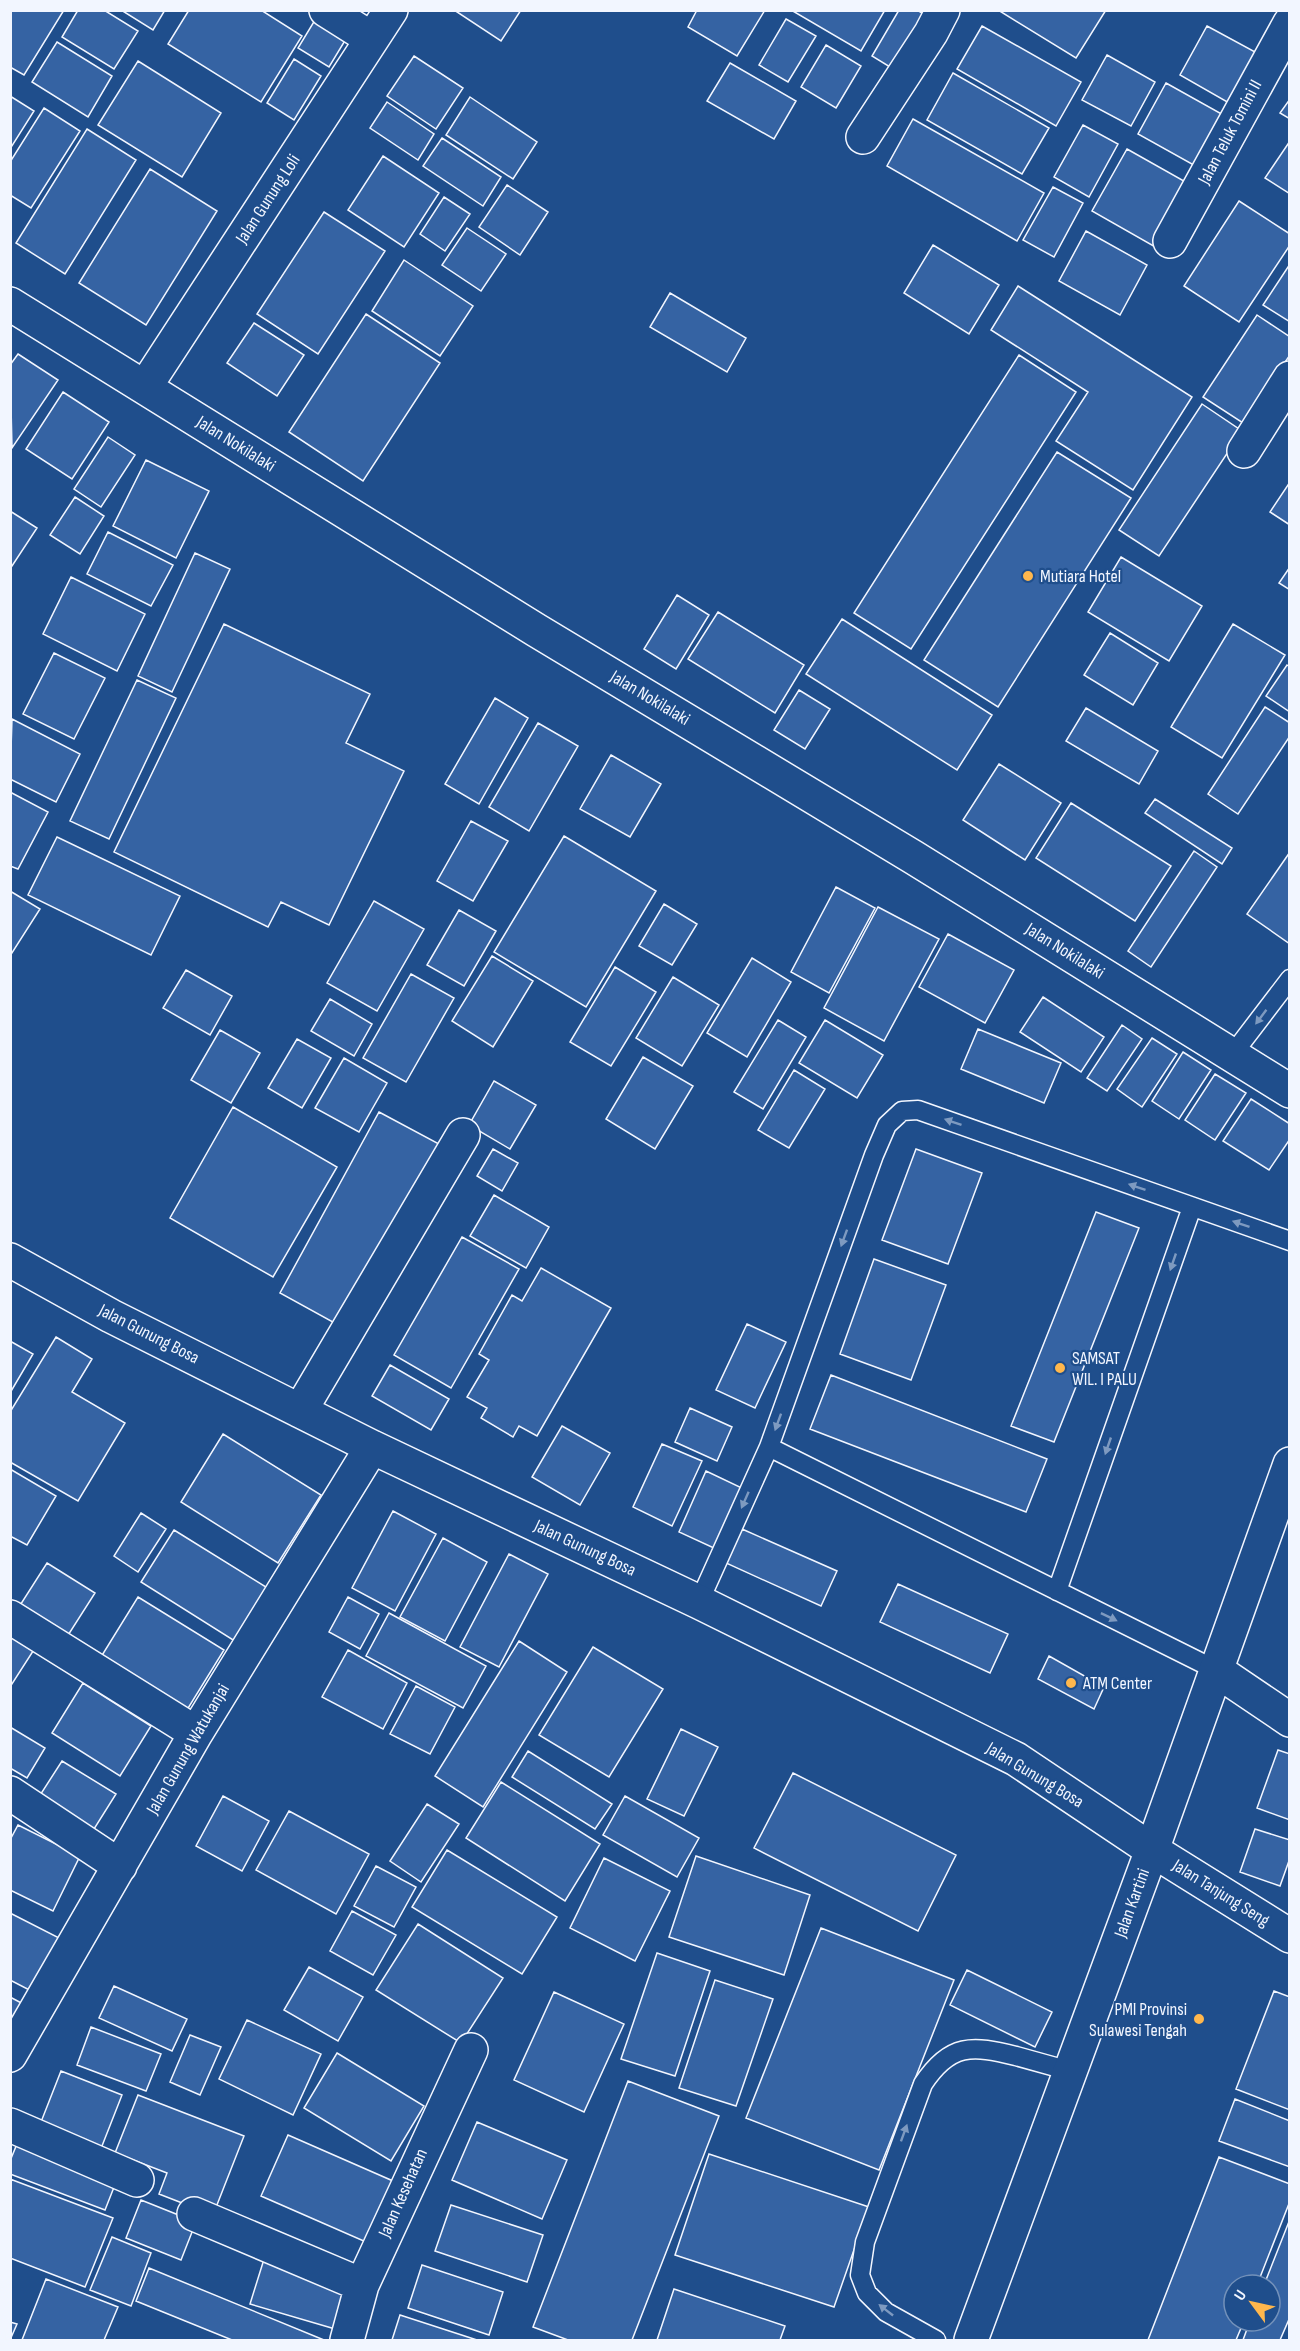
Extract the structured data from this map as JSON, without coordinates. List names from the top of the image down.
{
  "streets": {
    "street": [
      "Jalan Teluk Tomini II",
      "Jalan Gunung Loli",
      "Jalan Nokilalaki",
      "Jalan Gunung Bosa",
      "Jalan Gunung Watukanjai",
      "Jalan Tanjung Seng",
      "Jalan Kartini",
      "Jalan Kesehatan"
    ]
  },
  "crossings": [
    ["Jalan Gunung Loli", "Jalan Nokilalaki"],
    ["Jalan Gunung Bosa", "Jalan Gunung Watukanjai"],
    ["Jalan Gunung Bosa", "Jalan Tanjung Seng"],
    ["Jalan Gunung Bosa", "Jalan Kartini"],
    ["Jalan Tanjung Seng", "Jalan Kartini"]
  ],
  "places": [
    "Mutiara Hotel",
    "SAMSAT WIL. I PALU",
    "ATM Center",
    "PMI Provinsi Sulawesi Tengah"
  ],
  "north": "top left"
}
